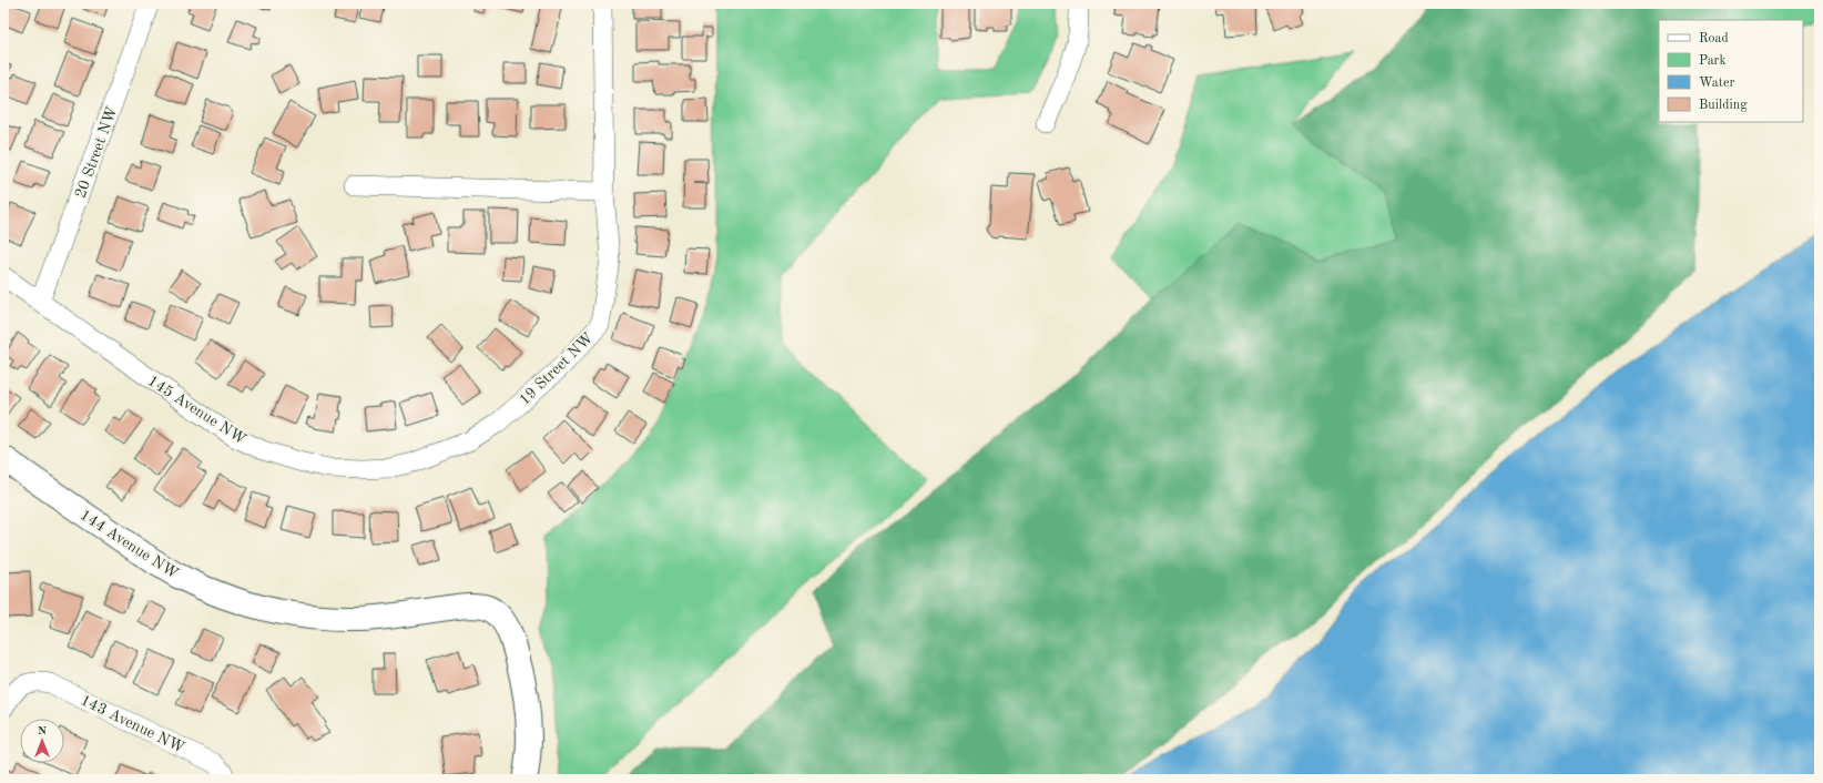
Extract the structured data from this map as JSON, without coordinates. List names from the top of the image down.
{
  "streets": {
    "street": [
      "20 Street NW",
      "19 Street NW",
      "145 Avenue NW",
      "144 Avenue NW",
      "143 Avenue NW"
    ]
  },
  "crossings": [
    ["20 Street NW", "145 Avenue NW"],
    ["19 Street NW", "145 Avenue NW"]
  ],
  "legend": [
    "Road",
    "Park",
    "Water",
    "Building"
  ],
  "north": "top"
}
